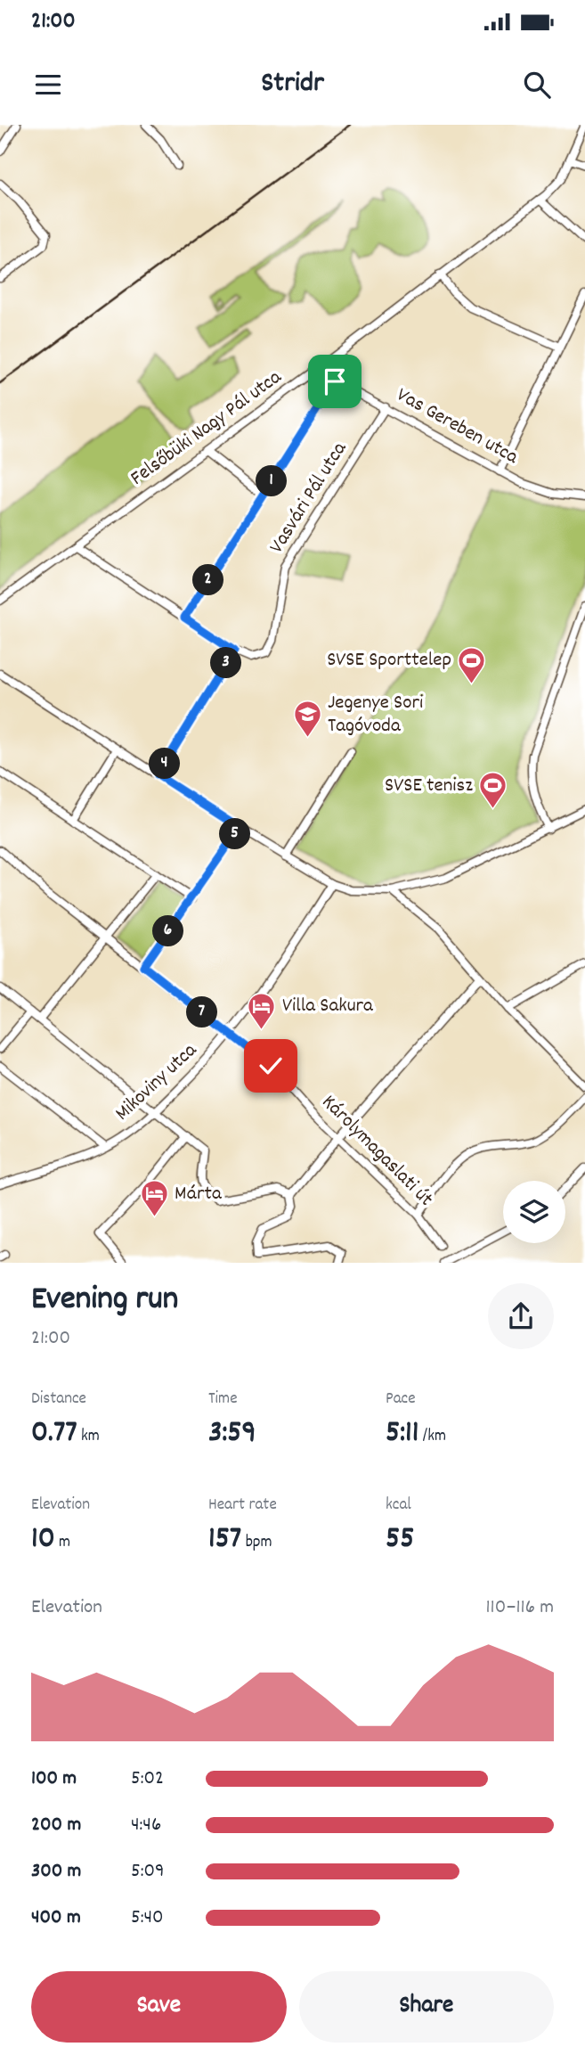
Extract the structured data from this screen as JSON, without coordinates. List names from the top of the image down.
{
  "streets": {
    "street": [
      "Vas Gereben utca",
      "Felsőbüki Nagy Pál utca",
      "Vasvári Pál utca",
      "Mikoviny utca",
      "Károlymagaslati út"
    ]
  },
  "crossings": [
    ["Vas Gereben utca", "Felsőbüki Nagy Pál utca"],
    ["Vas Gereben utca", "Vasvári Pál utca"],
    ["Mikoviny utca", "Károlymagaslati út"]
  ],
  "places": {
    "sports": ["SVSE Sporttelep", "SVSE tenisz"],
    "school or university": ["Jegenye Sori Tagóvoda"],
    "hotel": ["Villa Sakura", "Márta"]
  },
  "page": {
    "status": "21:00",
    "header": "Stridr",
    "pins": [
      "1",
      "2",
      "3",
      "4",
      "5",
      "6",
      "7"
    ],
    "heading": ["Evening run", "21:00"],
    "stats": [
      ["Distance", "0.77 km"],
      ["Time", "3:59"],
      ["Pace", "5:11 /km"],
      ["Elevation", "10 m"],
      ["Heart rate", "157 bpm"],
      ["kcal", "55"]
    ],
    "chart": ["Elevation", "110–116 m"],
    "list": [
      {
        "name": "100 m",
        "note": "5:02"
      },
      {
        "name": "200 m",
        "note": "4:46"
      },
      {
        "name": "300 m",
        "note": "5:09"
      },
      {
        "name": "400 m",
        "note": "5:40"
      }
    ],
    "buttons": ["Save", "Share"]
  }
}
